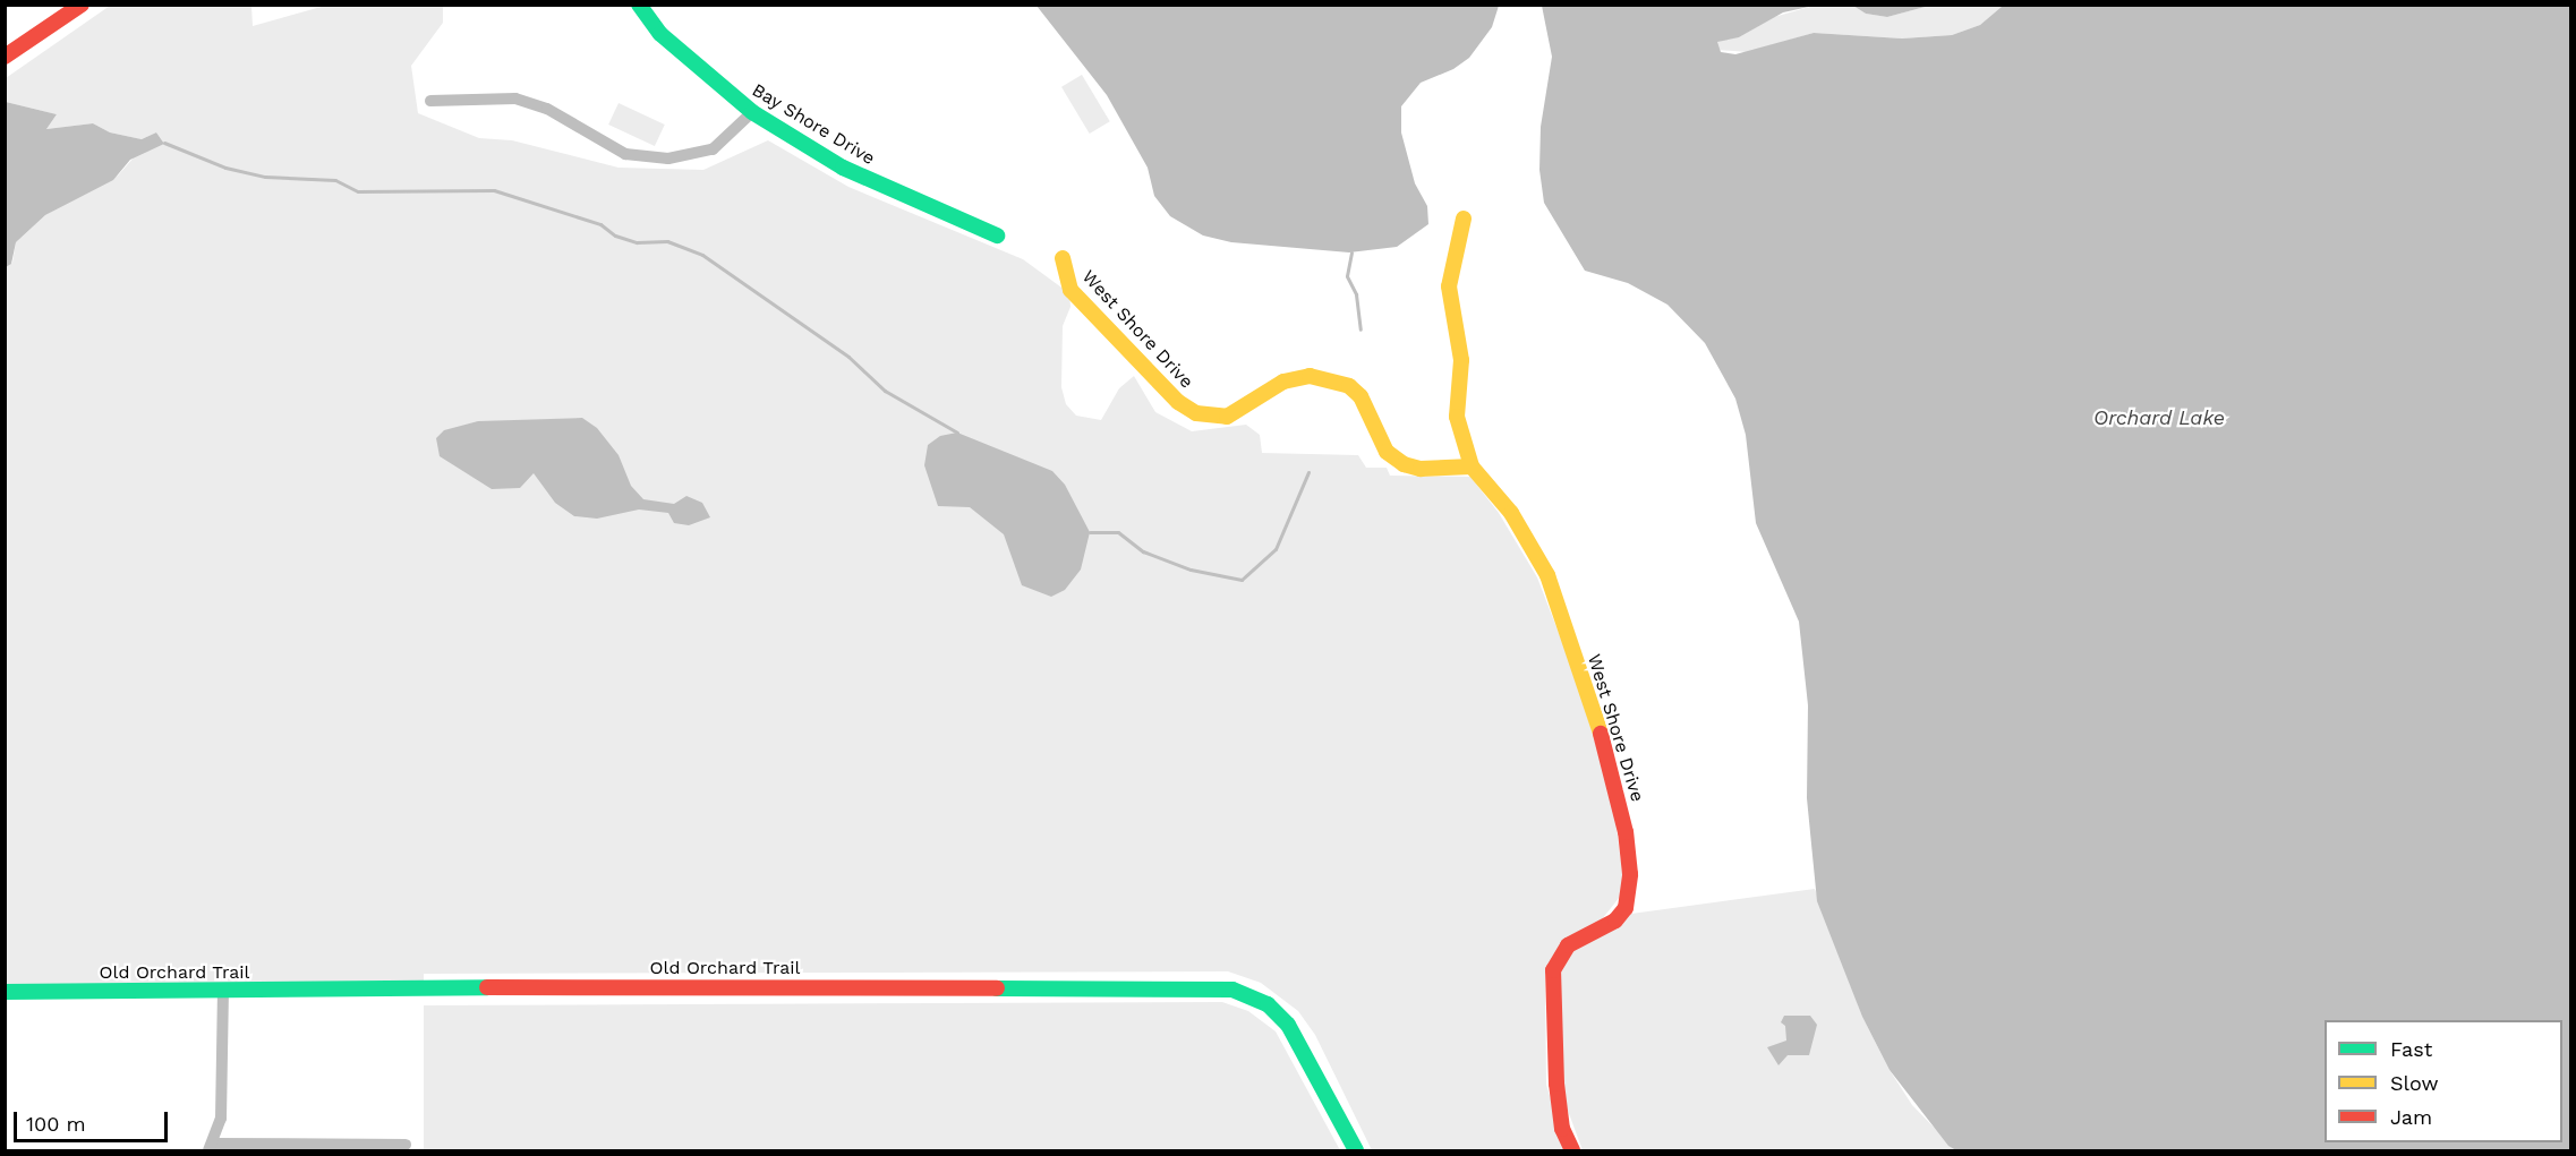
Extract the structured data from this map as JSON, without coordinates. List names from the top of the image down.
{
  "streets": {
    "street": ["Bay Shore Drive", "West Shore Drive", "Old Orchard Trail"]
  },
  "water": ["Orchard Lake"],
  "legend": ["Fast", "Slow", "Jam"],
  "scale_bar": "100 m"
}
